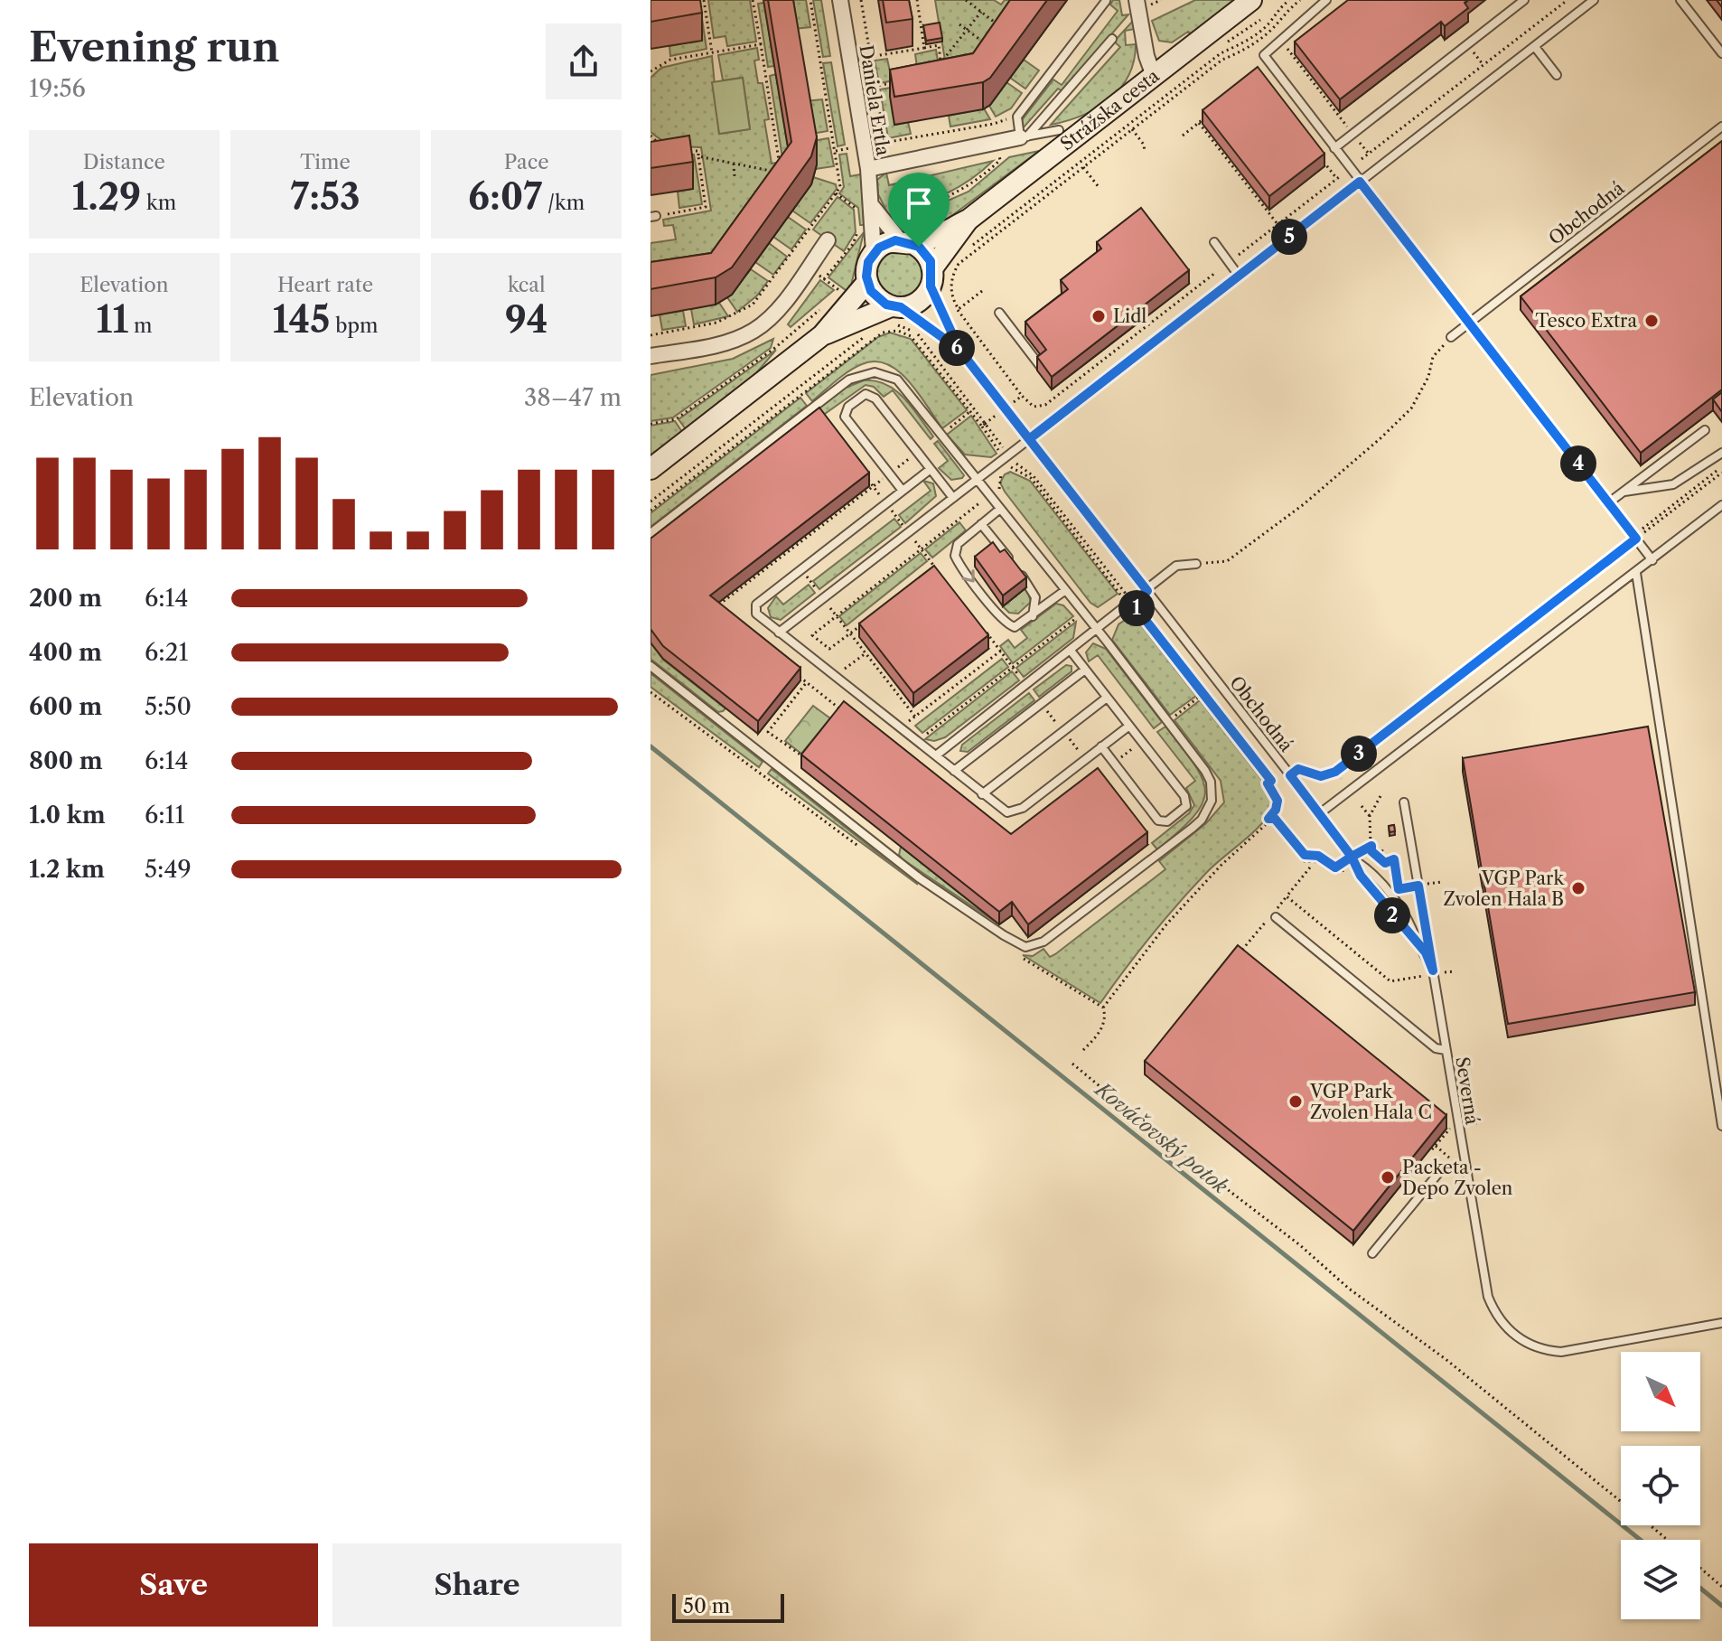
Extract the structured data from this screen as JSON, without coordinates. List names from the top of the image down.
{
  "streets": {
    "street": ["Daniela Ertla", "Strážska cesta"],
    "lane": ["Obchodná", "Severná"]
  },
  "crossings": [
    ["Daniela Ertla", "Strážska cesta"],
    ["Daniela Ertla", "Obchodná"],
    ["Strážska cesta", "Obchodná"],
    ["Obchodná", "Severná"]
  ],
  "water": ["Kováčovský potok"],
  "places": [
    "Lidl",
    "Tesco Extra",
    "VGP Park Zvolen Hala B",
    "VGP Park Zvolen Hala C",
    "Packeta - Depo Zvolen"
  ],
  "scale_bar": "50 m",
  "north": "bottom right",
  "page": {
    "heading": ["Evening run", "19:56"],
    "stats": [
      ["Distance", "1.29 km"],
      ["Time", "7:53"],
      ["Pace", "6:07 /km"],
      ["Elevation", "11 m"],
      ["Heart rate", "145 bpm"],
      ["kcal", "94"]
    ],
    "pins": [
      "5",
      "6",
      "4",
      "1",
      "3",
      "2"
    ],
    "chart": ["Elevation", "38–47 m"],
    "list": [
      {
        "name": "200 m",
        "note": "6:14"
      },
      {
        "name": "400 m",
        "note": "6:21"
      },
      {
        "name": "600 m",
        "note": "5:50"
      },
      {
        "name": "800 m",
        "note": "6:14"
      },
      {
        "name": "1.0 km",
        "note": "6:11"
      },
      {
        "name": "1.2 km",
        "note": "5:49"
      }
    ],
    "buttons": ["Save", "Share"],
    "scale": "50 m"
  }
}
